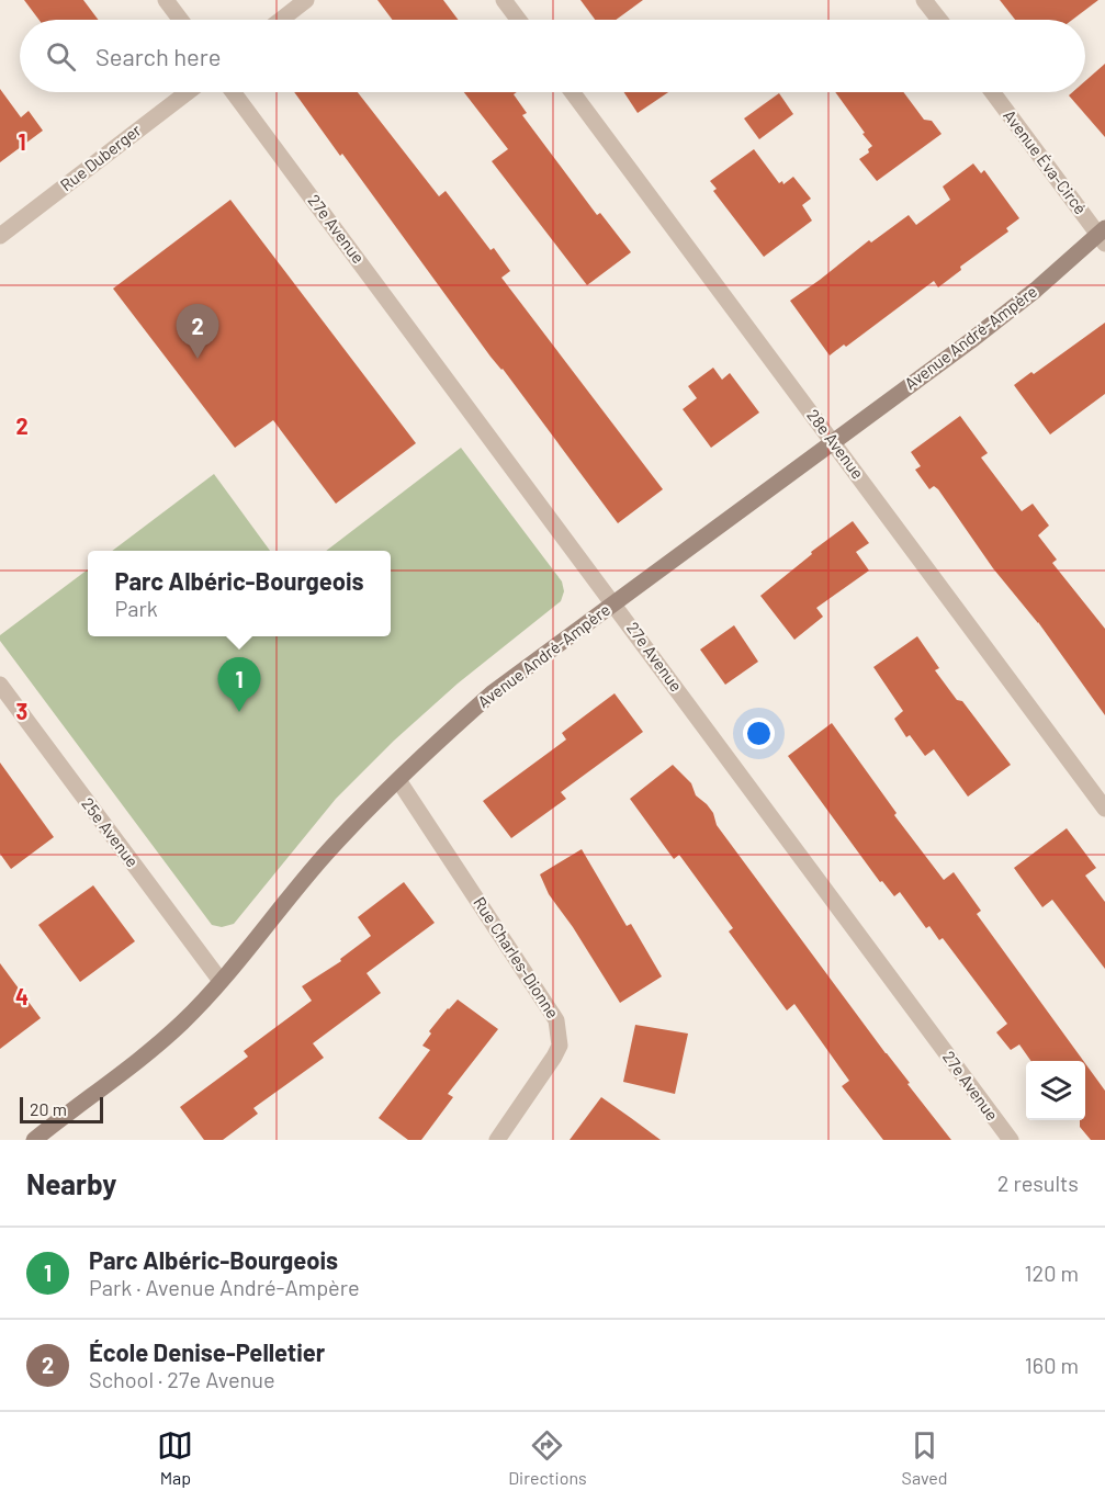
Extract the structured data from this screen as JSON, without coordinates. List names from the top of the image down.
{
  "streets": {
    "street": [
      "Rue Duberger",
      "Avenue Éva-Circé",
      "27e Avenue",
      "Avenue André-Ampère",
      "28e Avenue",
      "25e Avenue",
      "Rue Charles-Dionne"
    ]
  },
  "crossings": [
    ["Avenue Éva-Circé", "Avenue André-Ampère"],
    ["27e Avenue", "Avenue André-Ampère"],
    ["Avenue André-Ampère", "28e Avenue"],
    ["Avenue André-Ampère", "25e Avenue"],
    ["Avenue André-Ampère", "Rue Charles-Dionne"]
  ],
  "scale_bar": "20 m",
  "page": {
    "search": "Search here",
    "pins": ["2", "1"],
    "popup": ["Parc Albéric-Bourgeois", "Park"],
    "scale": "20 m",
    "heading": ["Nearby", "2 results"],
    "list": [
      {
        "mark": "1",
        "name": "Parc Albéric-Bourgeois",
        "note": "Park · Avenue André-Ampère",
        "value": "120 m"
      },
      {
        "mark": "2",
        "name": "École Denise-Pelletier",
        "note": "School · 27e Avenue",
        "value": "160 m"
      }
    ],
    "nav": ["Map", "Directions", "Saved"]
  },
  "grid": {
    "rows": [
      "1",
      "2",
      "3",
      "4"
    ]
  }
}
